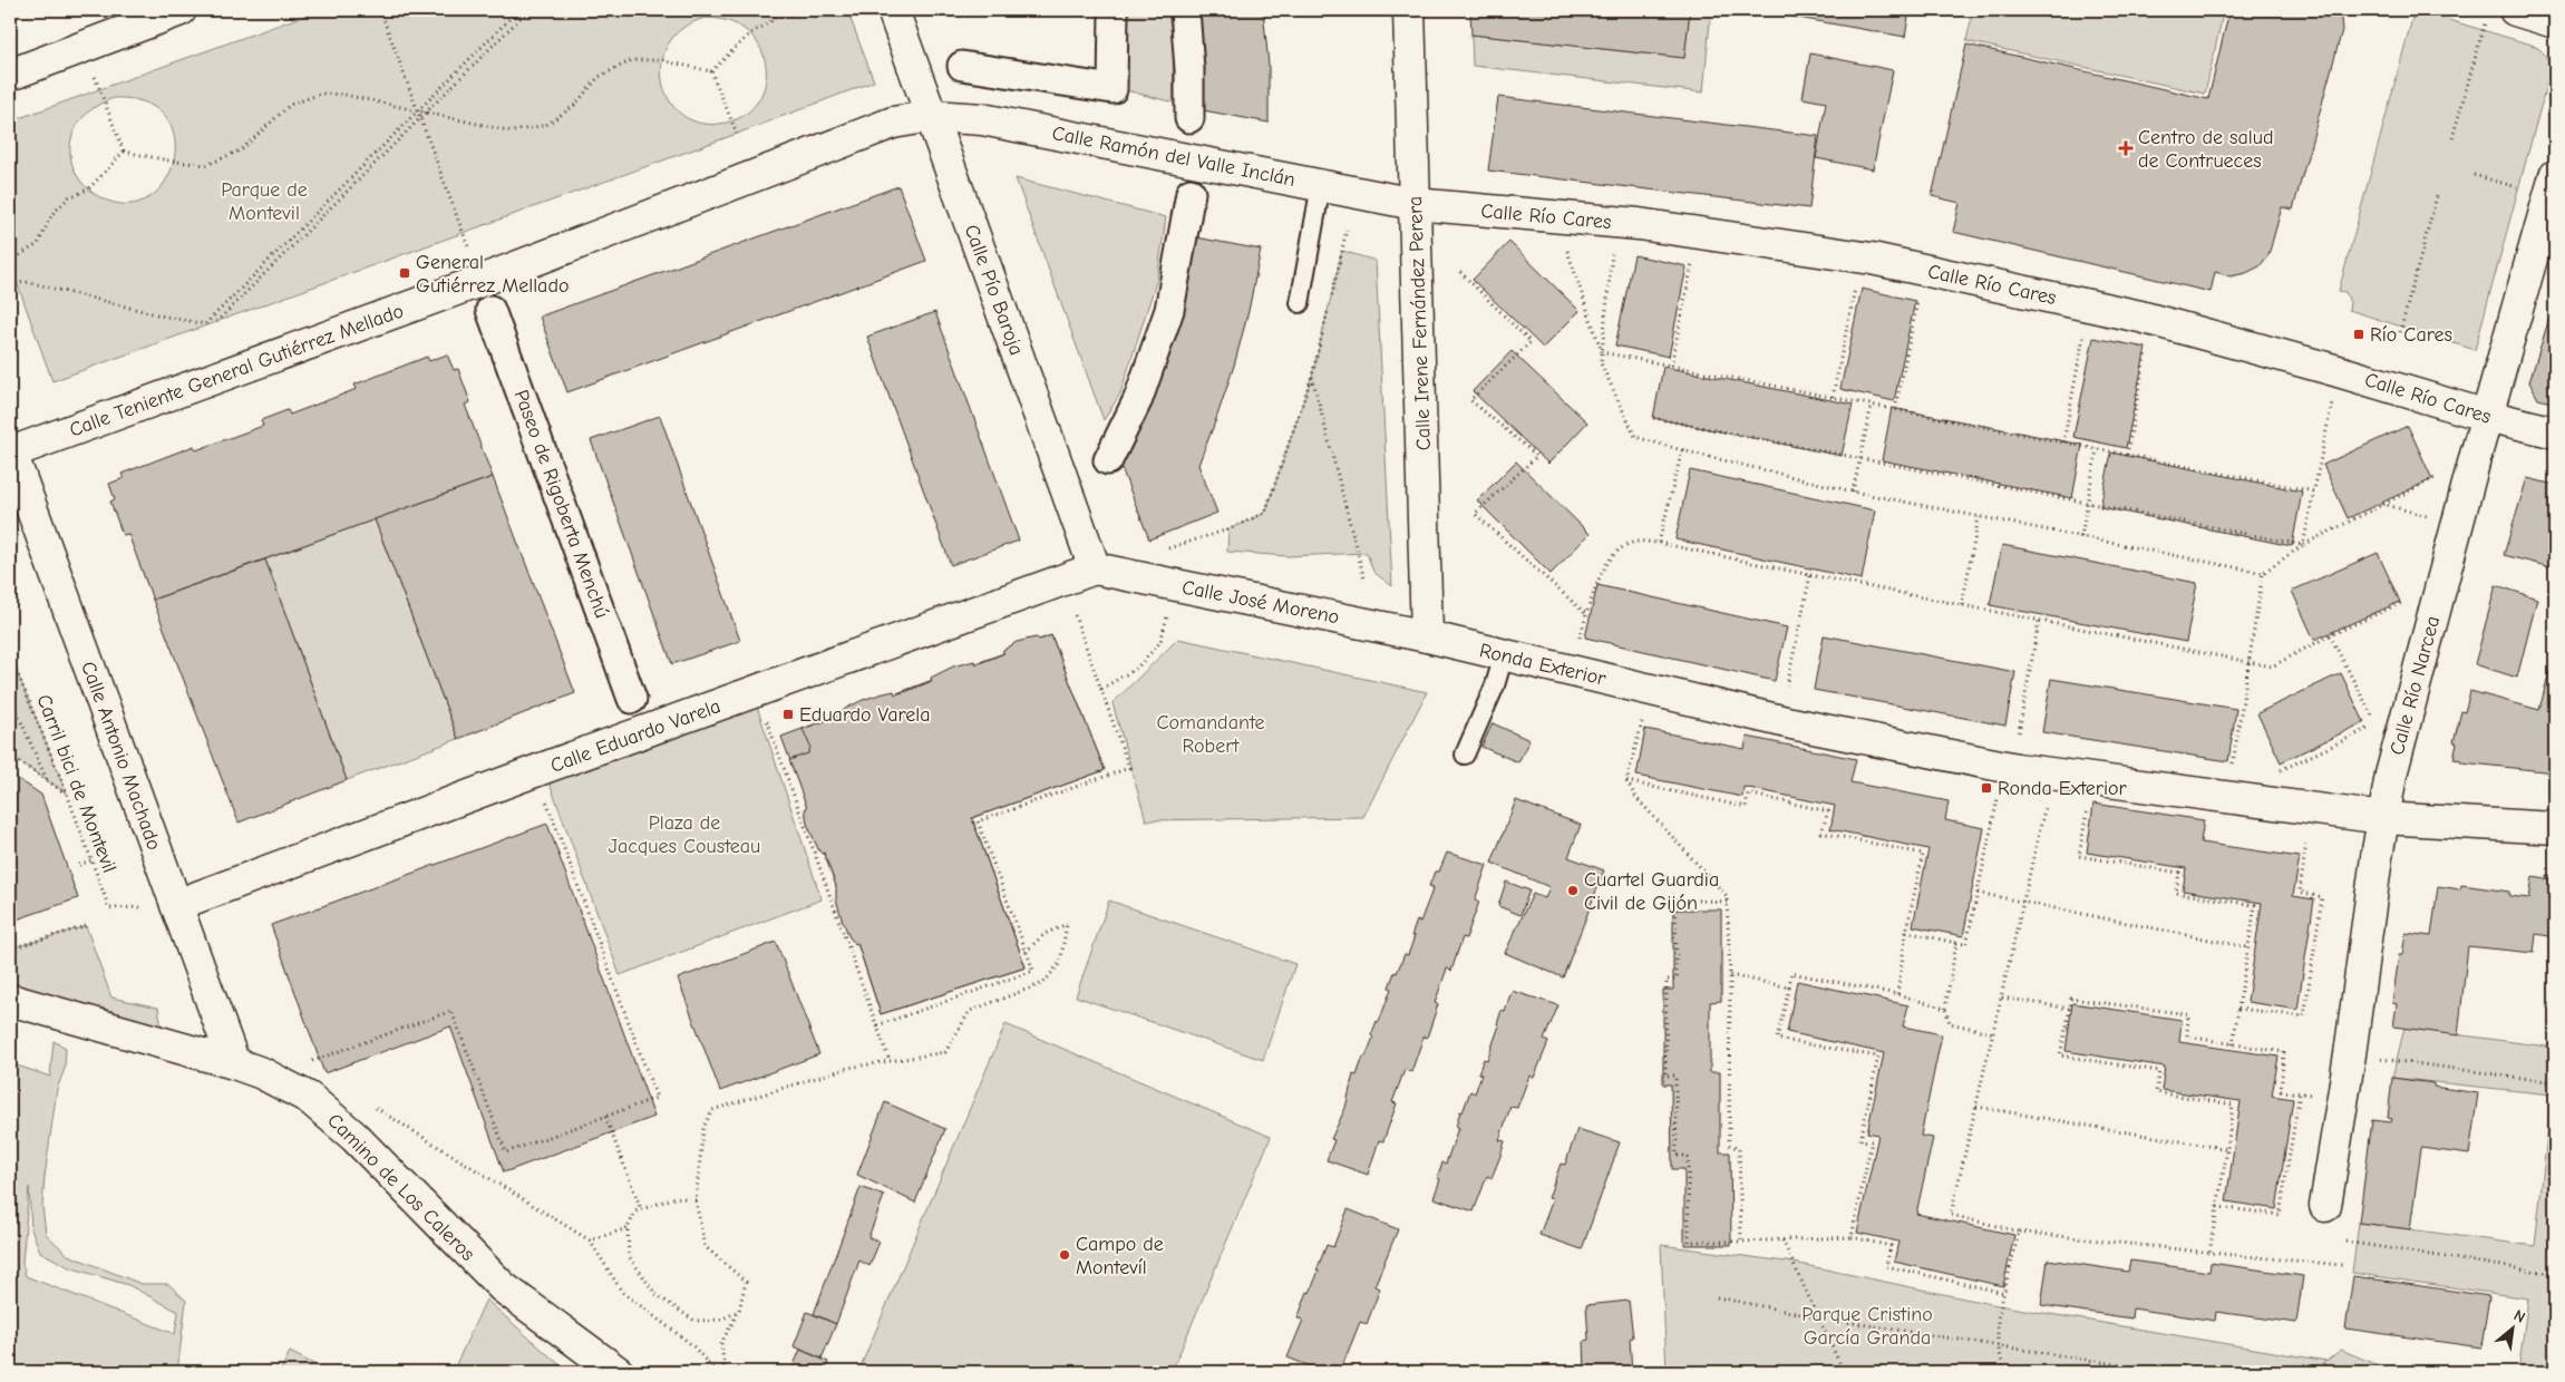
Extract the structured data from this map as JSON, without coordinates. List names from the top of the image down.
{
  "streets": {
    "street": [
      "Calle Ramón del Valle Inclán",
      "Calle Río Cares",
      "Calle Pío Baroja",
      "Calle Irene Fernández Perera",
      "Calle Teniente General Gutiérrez Mellado",
      "Paseo de Rigoberta Menchú",
      "Calle José Moreno",
      "Ronda Exterior",
      "Calle Río Narcea",
      "Calle Eduardo Varela",
      "Calle Antonio Machado",
      "Camino de Los Caleros"
    ],
    "path": ["Carril bici de Montevil"]
  },
  "crossings": [
    ["Calle Ramón del Valle Inclán", "Calle Río Cares"],
    ["Calle Ramón del Valle Inclán", "Calle Pío Baroja"],
    ["Calle Ramón del Valle Inclán", "Calle Irene Fernández Perera"],
    ["Calle Ramón del Valle Inclán", "Calle Teniente General Gutiérrez Mellado"],
    ["Calle Río Cares", "Calle Irene Fernández Perera"],
    ["Calle Río Cares", "Calle Río Narcea"],
    ["Calle Pío Baroja", "Calle Teniente General Gutiérrez Mellado"],
    ["Calle Pío Baroja", "Calle José Moreno"],
    ["Calle Pío Baroja", "Calle Eduardo Varela"],
    ["Calle Irene Fernández Perera", "Calle José Moreno"],
    ["Calle Irene Fernández Perera", "Ronda Exterior"],
    ["Calle Teniente General Gutiérrez Mellado", "Calle Antonio Machado"],
    ["Calle José Moreno", "Ronda Exterior"],
    ["Calle José Moreno", "Calle Eduardo Varela"],
    ["Ronda Exterior", "Calle Río Narcea"],
    ["Calle Eduardo Varela", "Calle Antonio Machado"],
    ["Calle Antonio Machado", "Camino de Los Caleros"]
  ],
  "parks": [
    "Parque de Montevil",
    "Comandante Robert",
    "Plaza de Jacques Cousteau",
    "Parque Cristino García Granda"
  ],
  "places": {
    "health": ["Centro de salud de Contrueces"],
    "transit": [
      "General Gutiérrez Mellado",
      "Río Cares",
      "Eduardo Varela",
      "Ronda Exterior"
    ],
    "other": ["Cuartel Guardia Civil de Gijón", "Campo de Montevíl"]
  },
  "north": "top right"
}
